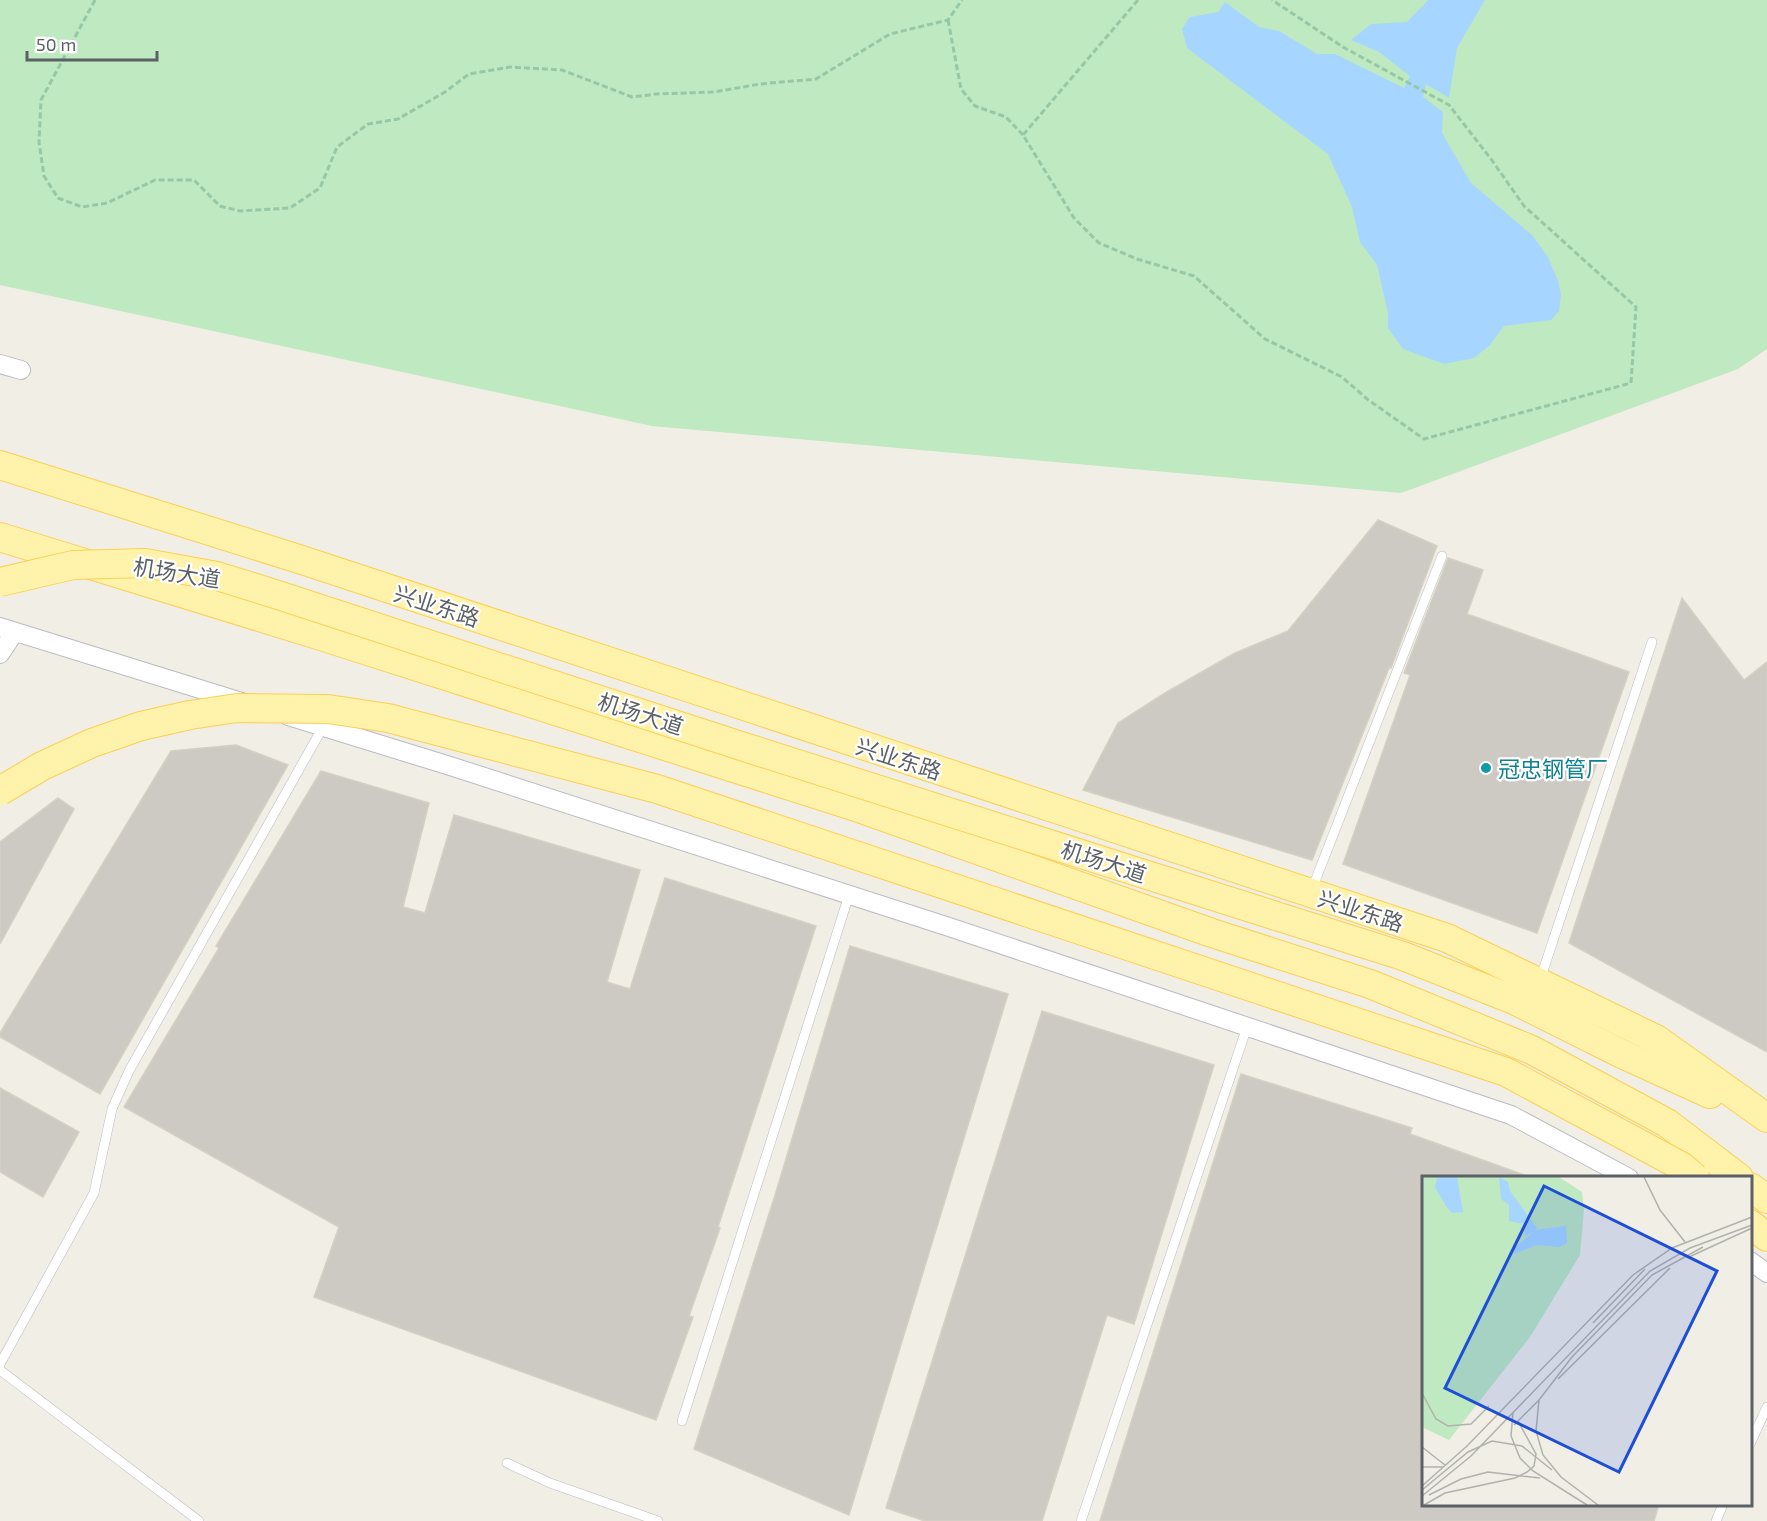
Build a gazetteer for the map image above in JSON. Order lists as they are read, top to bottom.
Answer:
{
  "streets": {
    "main road": ["机场大道", "兴业东路"]
  },
  "crossings": [
    ["机场大道", "兴业东路"]
  ],
  "places": ["冠忠钢管厂"],
  "scale_bar": "50 m"
}
